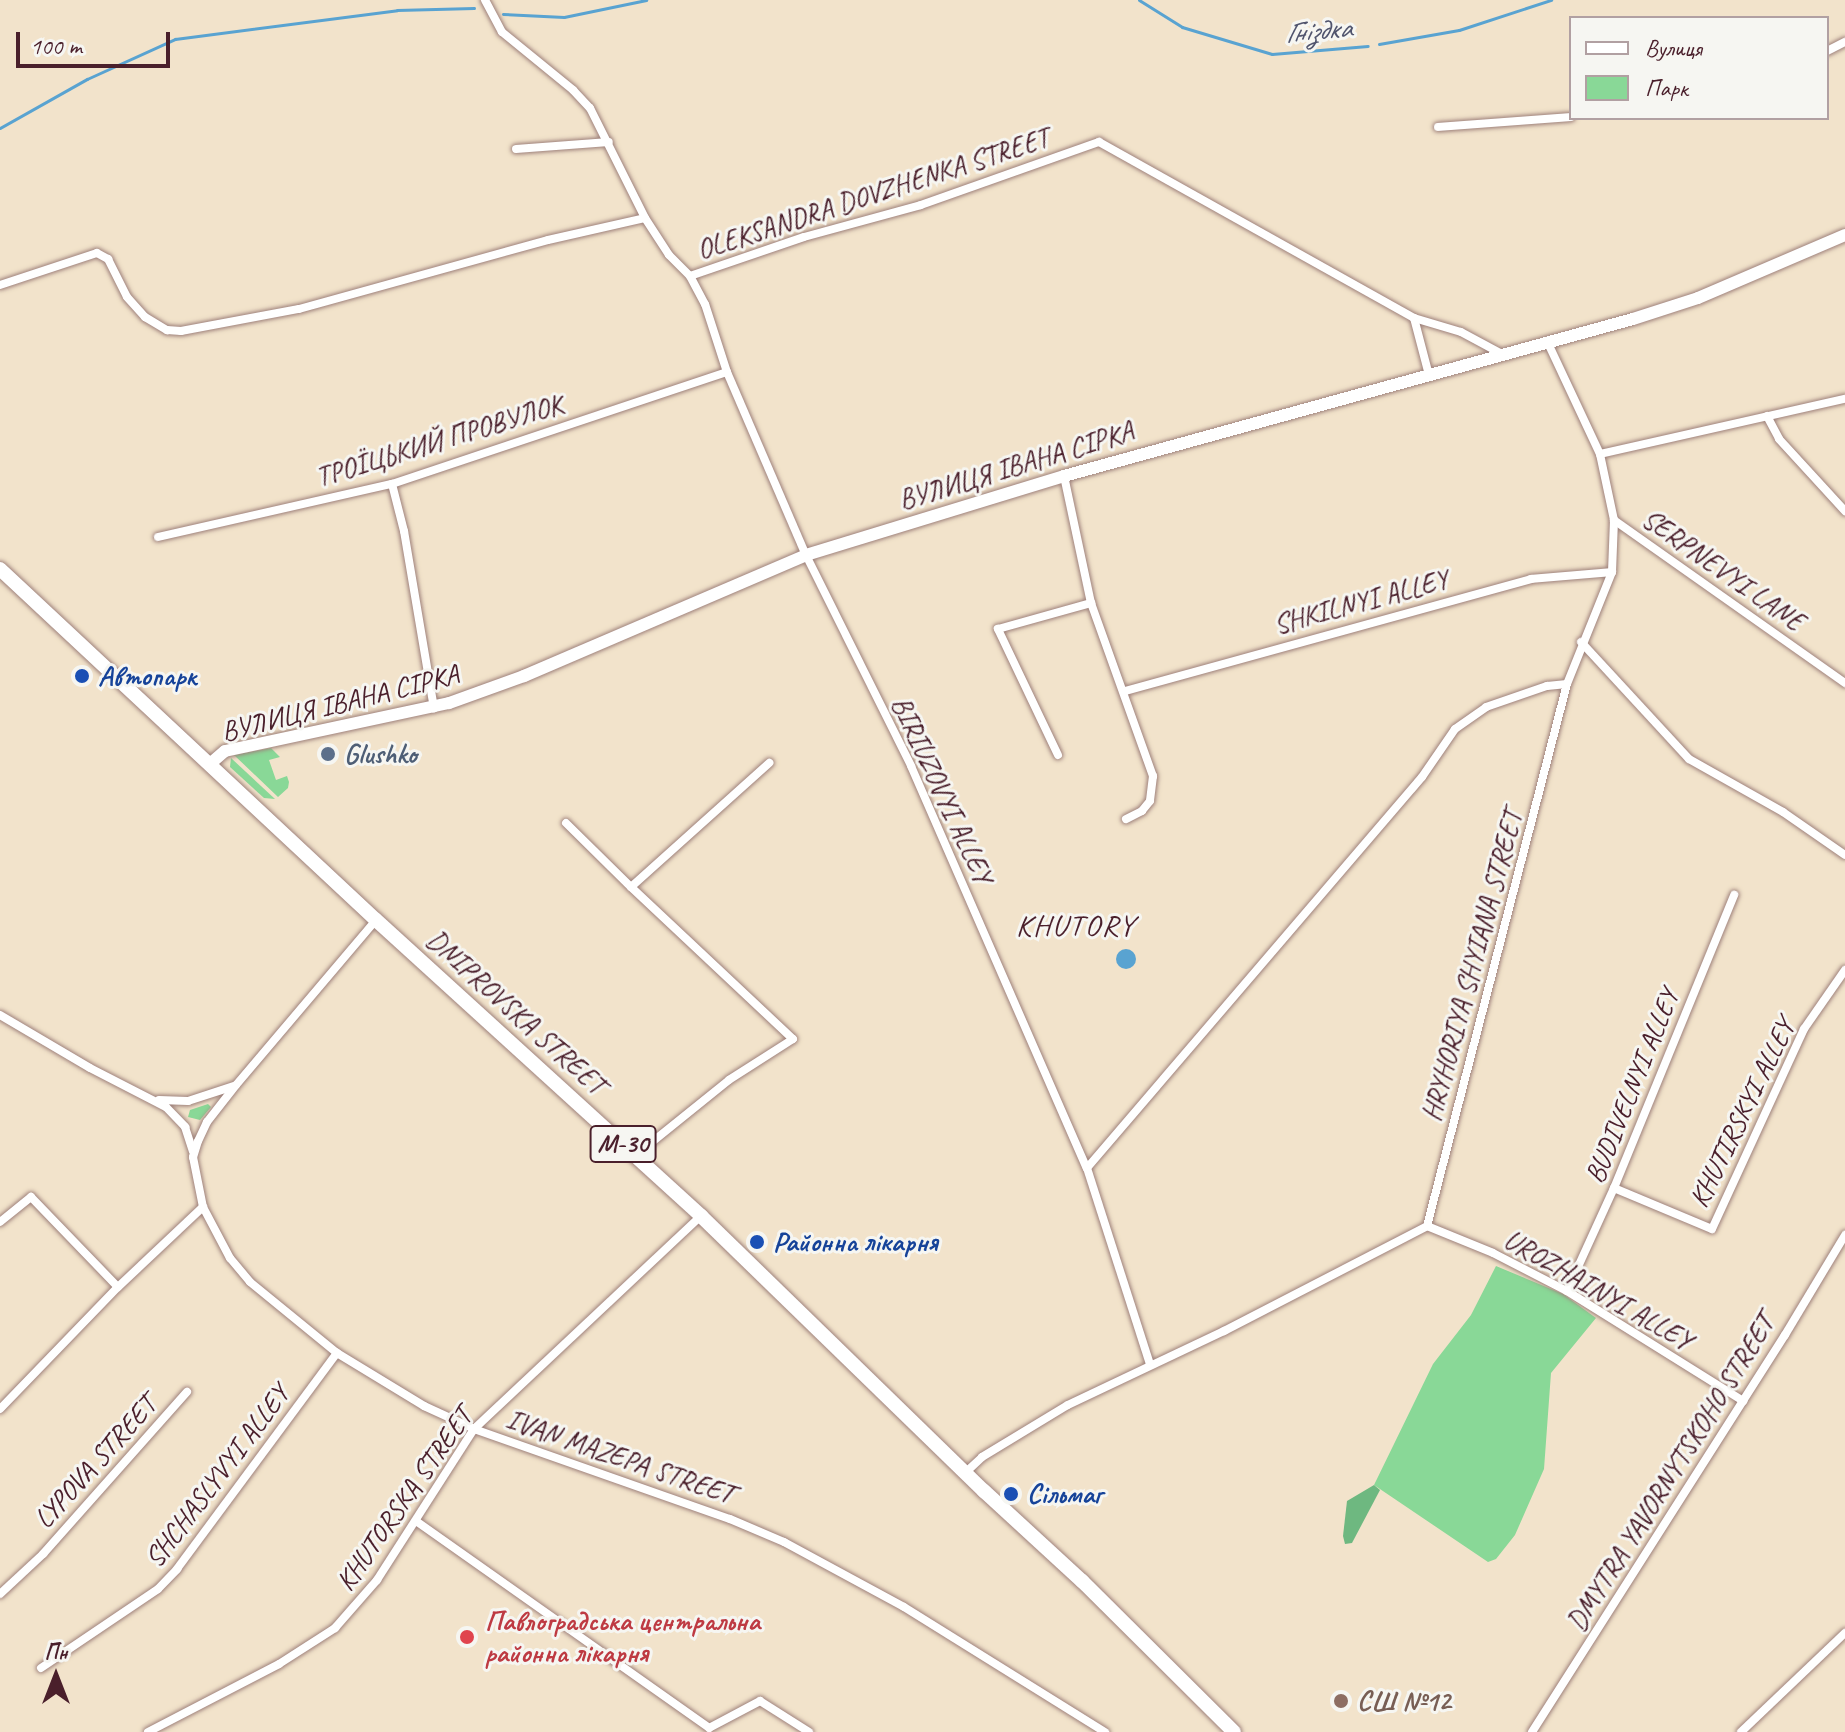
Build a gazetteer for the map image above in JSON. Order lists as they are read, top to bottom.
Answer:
{
  "streets": {
    "highway": ["DNIPROVSKA STREET", "М-30"],
    "street": [
      "OLEKSANDRA DOVZHENKA STREET",
      "ТРОЇЦЬКИЙ ПРОВУЛОК",
      "ВУЛИЦЯ ІВАНА СІРКА",
      "SERPNEVYI LANE",
      "SHKILNYI ALLEY",
      "BIRIUZOVYI ALLEY",
      "HRYHORIYA SHYIANA STREET",
      "BUDIVELNYI ALLEY",
      "KHUTIRSKYI ALLEY",
      "UROZHAINYI ALLEY",
      "IVAN MAZEPA STREET",
      "LYPOVA STREET",
      "DMYTRA YAVORNYTSKOHO STREET",
      "SHCHASLYVYI ALLEY",
      "KHUTORSKA STREET"
    ]
  },
  "crossings": [
    ["OLEKSANDRA DOVZHENKA STREET", "ВУЛИЦЯ ІВАНА СІРКА"],
    ["OLEKSANDRA DOVZHENKA STREET", "BIRIUZOVYI ALLEY"],
    ["ТРОЇЦЬКИЙ ПРОВУЛОК", "BIRIUZOVYI ALLEY"],
    ["ВУЛИЦЯ ІВАНА СІРКА", "BIRIUZOVYI ALLEY"],
    ["ВУЛИЦЯ ІВАНА СІРКА", "HRYHORIYA SHYIANA STREET"],
    ["ВУЛИЦЯ ІВАНА СІРКА", "DNIPROVSKA STREET"],
    ["SERPNEVYI LANE", "HRYHORIYA SHYIANA STREET"],
    ["SHKILNYI ALLEY", "HRYHORIYA SHYIANA STREET"],
    ["HRYHORIYA SHYIANA STREET", "UROZHAINYI ALLEY"],
    ["DNIPROVSKA STREET", "KHUTORSKA STREET"],
    ["BUDIVELNYI ALLEY", "KHUTIRSKYI ALLEY"],
    ["BUDIVELNYI ALLEY", "UROZHAINYI ALLEY"],
    ["UROZHAINYI ALLEY", "DMYTRA YAVORNYTSKOHO STREET"],
    ["IVAN MAZEPA STREET", "SHCHASLYVYI ALLEY"],
    ["IVAN MAZEPA STREET", "KHUTORSKA STREET"]
  ],
  "districts": ["KHUTORY"],
  "water": ["Гніздка"],
  "places": [
    "Автопарк",
    "Glushko",
    "Районна лікарня",
    "Сільмаг",
    "Павлоградська центральна районна лікарня",
    "СШ №12"
  ],
  "legend": ["Вулиця", "Парк"],
  "scale_bar": "100 m",
  "north": "top"
}
